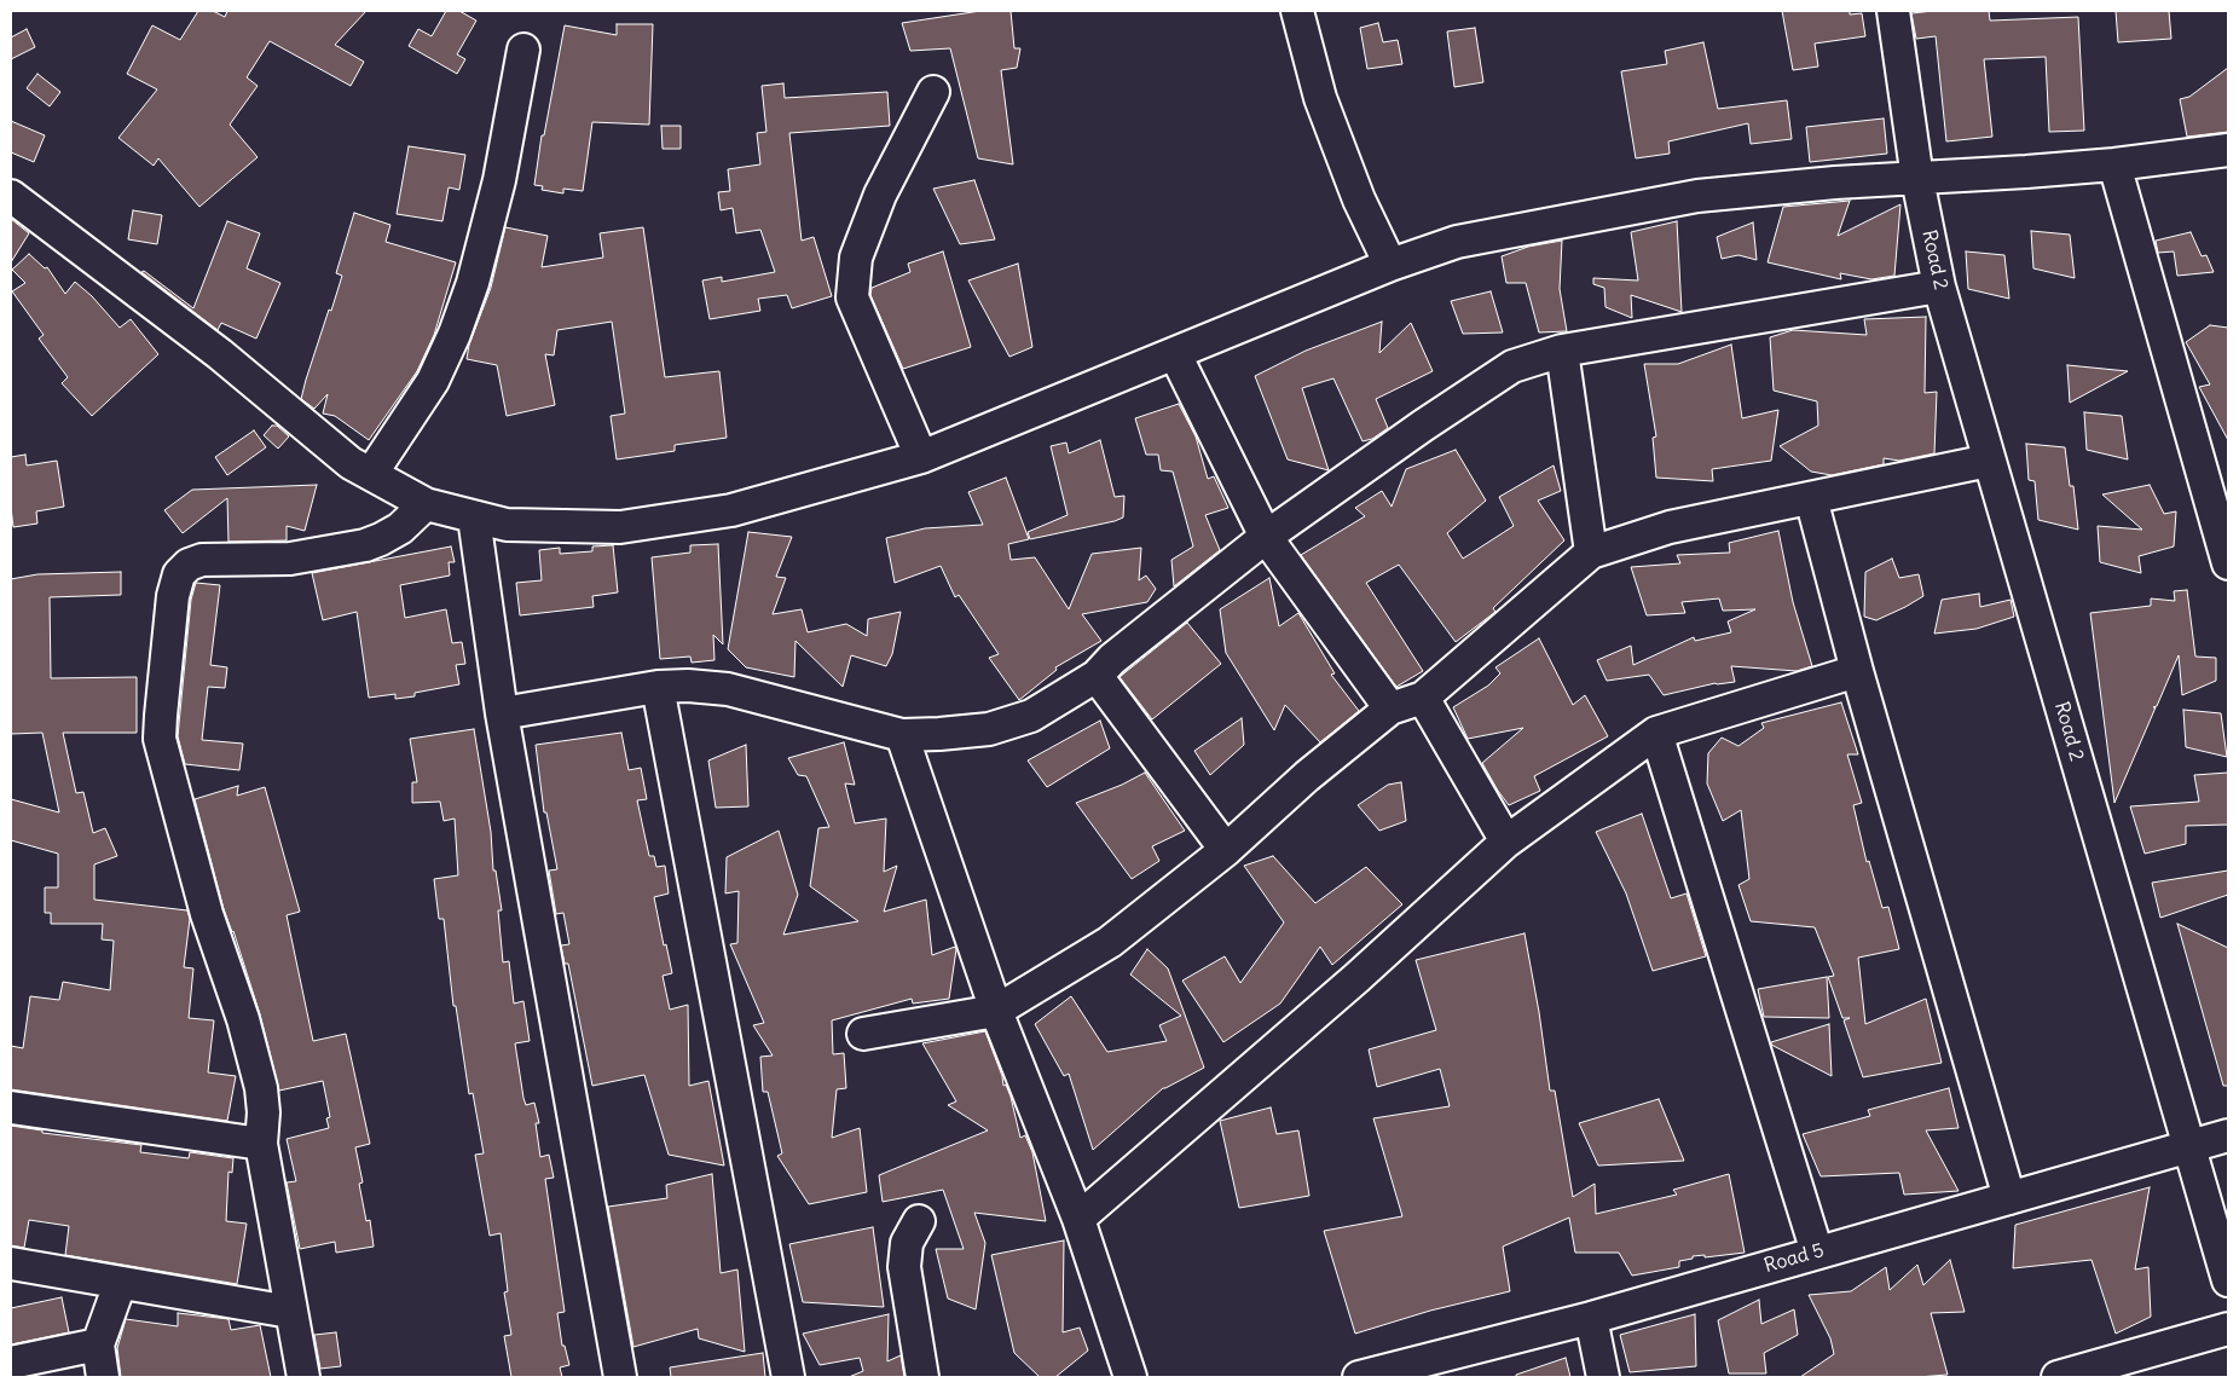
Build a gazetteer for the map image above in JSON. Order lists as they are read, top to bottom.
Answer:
{
  "streets": {
    "street": ["Road 2", "Road 5"]
  },
  "crossings": [
    ["Road 2", "Road 5"]
  ]
}
